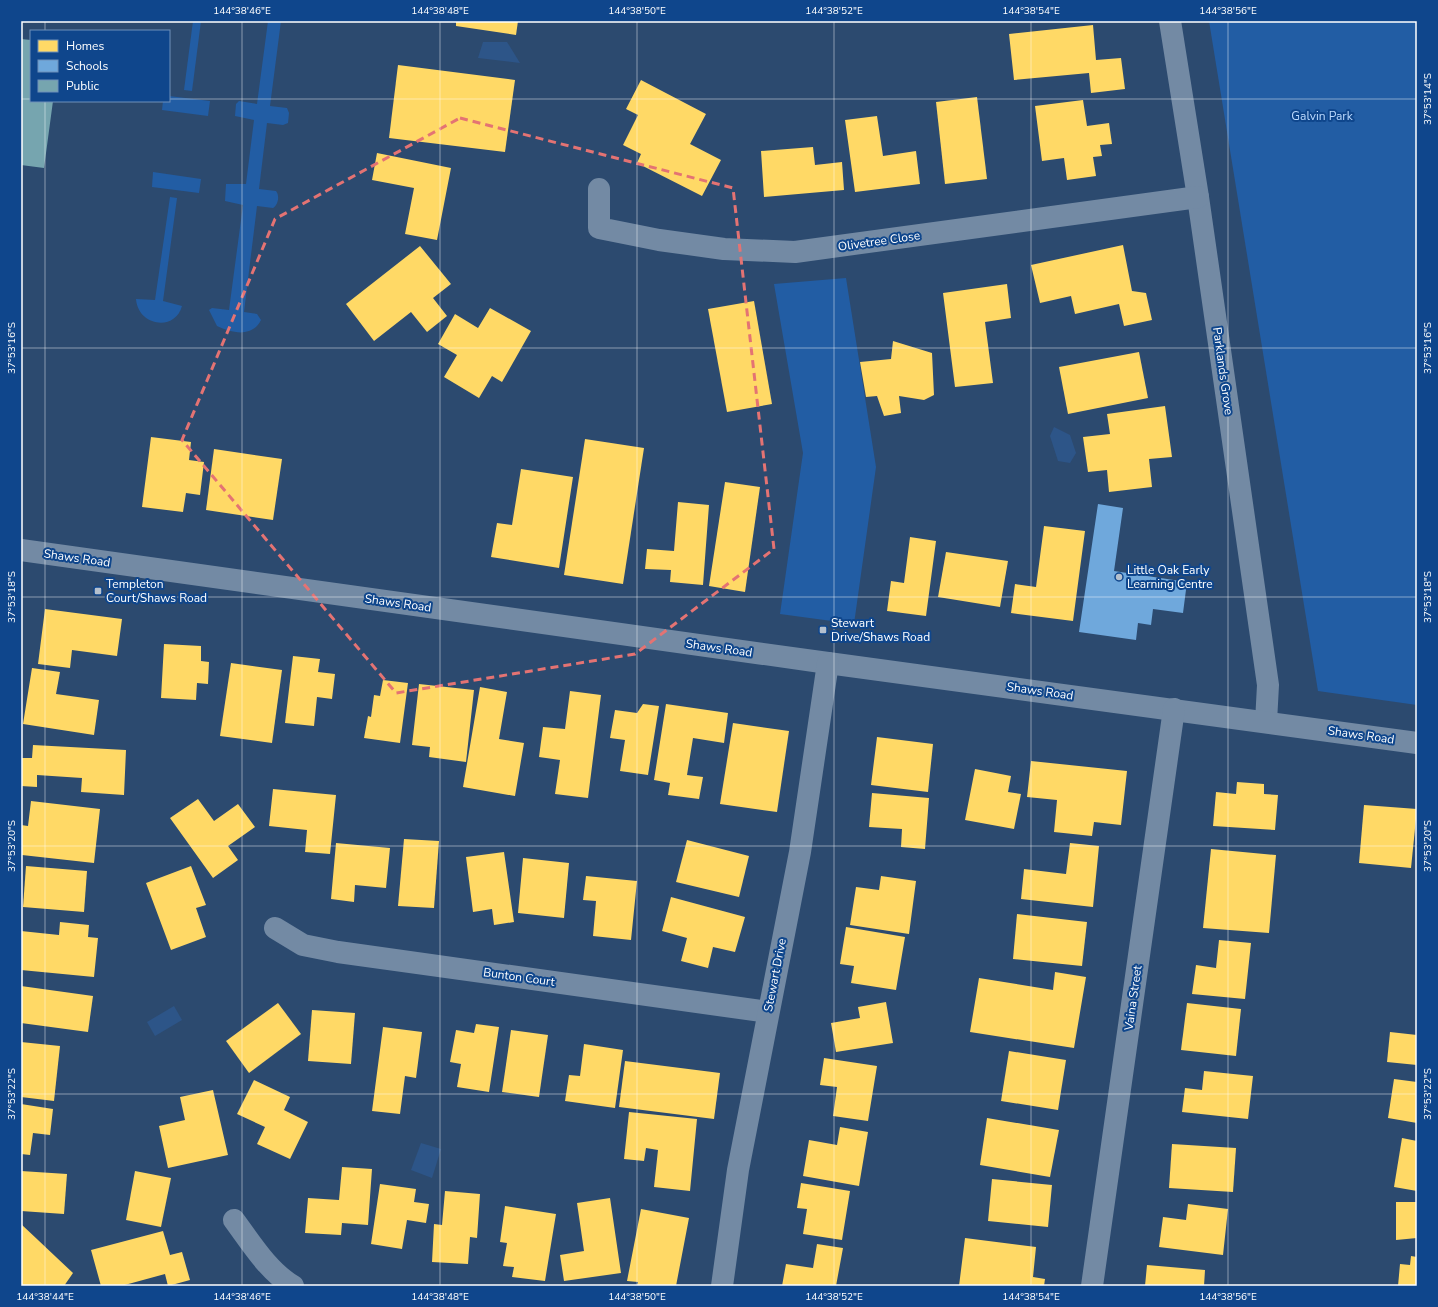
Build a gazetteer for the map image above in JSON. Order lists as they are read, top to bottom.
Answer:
{
  "streets": {
    "street": [
      "Olivetree Close",
      "Parklands Grove",
      "Shaws Road",
      "Stewart Drive",
      "Bunton Court",
      "Vaina Street"
    ]
  },
  "crossings": [
    ["Olivetree Close", "Parklands Grove"],
    ["Parklands Grove", "Shaws Road"],
    ["Shaws Road", "Stewart Drive"],
    ["Shaws Road", "Vaina Street"],
    ["Stewart Drive", "Bunton Court"]
  ],
  "parks": ["Galvin Park"],
  "places": {
    "other": ["Little Oak Early Learning Centre"],
    "transit": ["Templeton Court/Shaws Road", "Stewart Drive/Shaws Road"]
  },
  "legend": ["Homes", "Schools", "Public"],
  "coordinates": [
    "144°38'46\"E",
    "144°38'48\"E",
    "144°38'50\"E",
    "144°38'52\"E",
    "144°38'54\"E",
    "144°38'56\"E",
    "37°53'14\"S",
    "37°53'16\"S",
    "37°53'18\"S",
    "37°53'20\"S",
    "37°53'22\"S",
    "144°38'44\"E"
  ]
}
